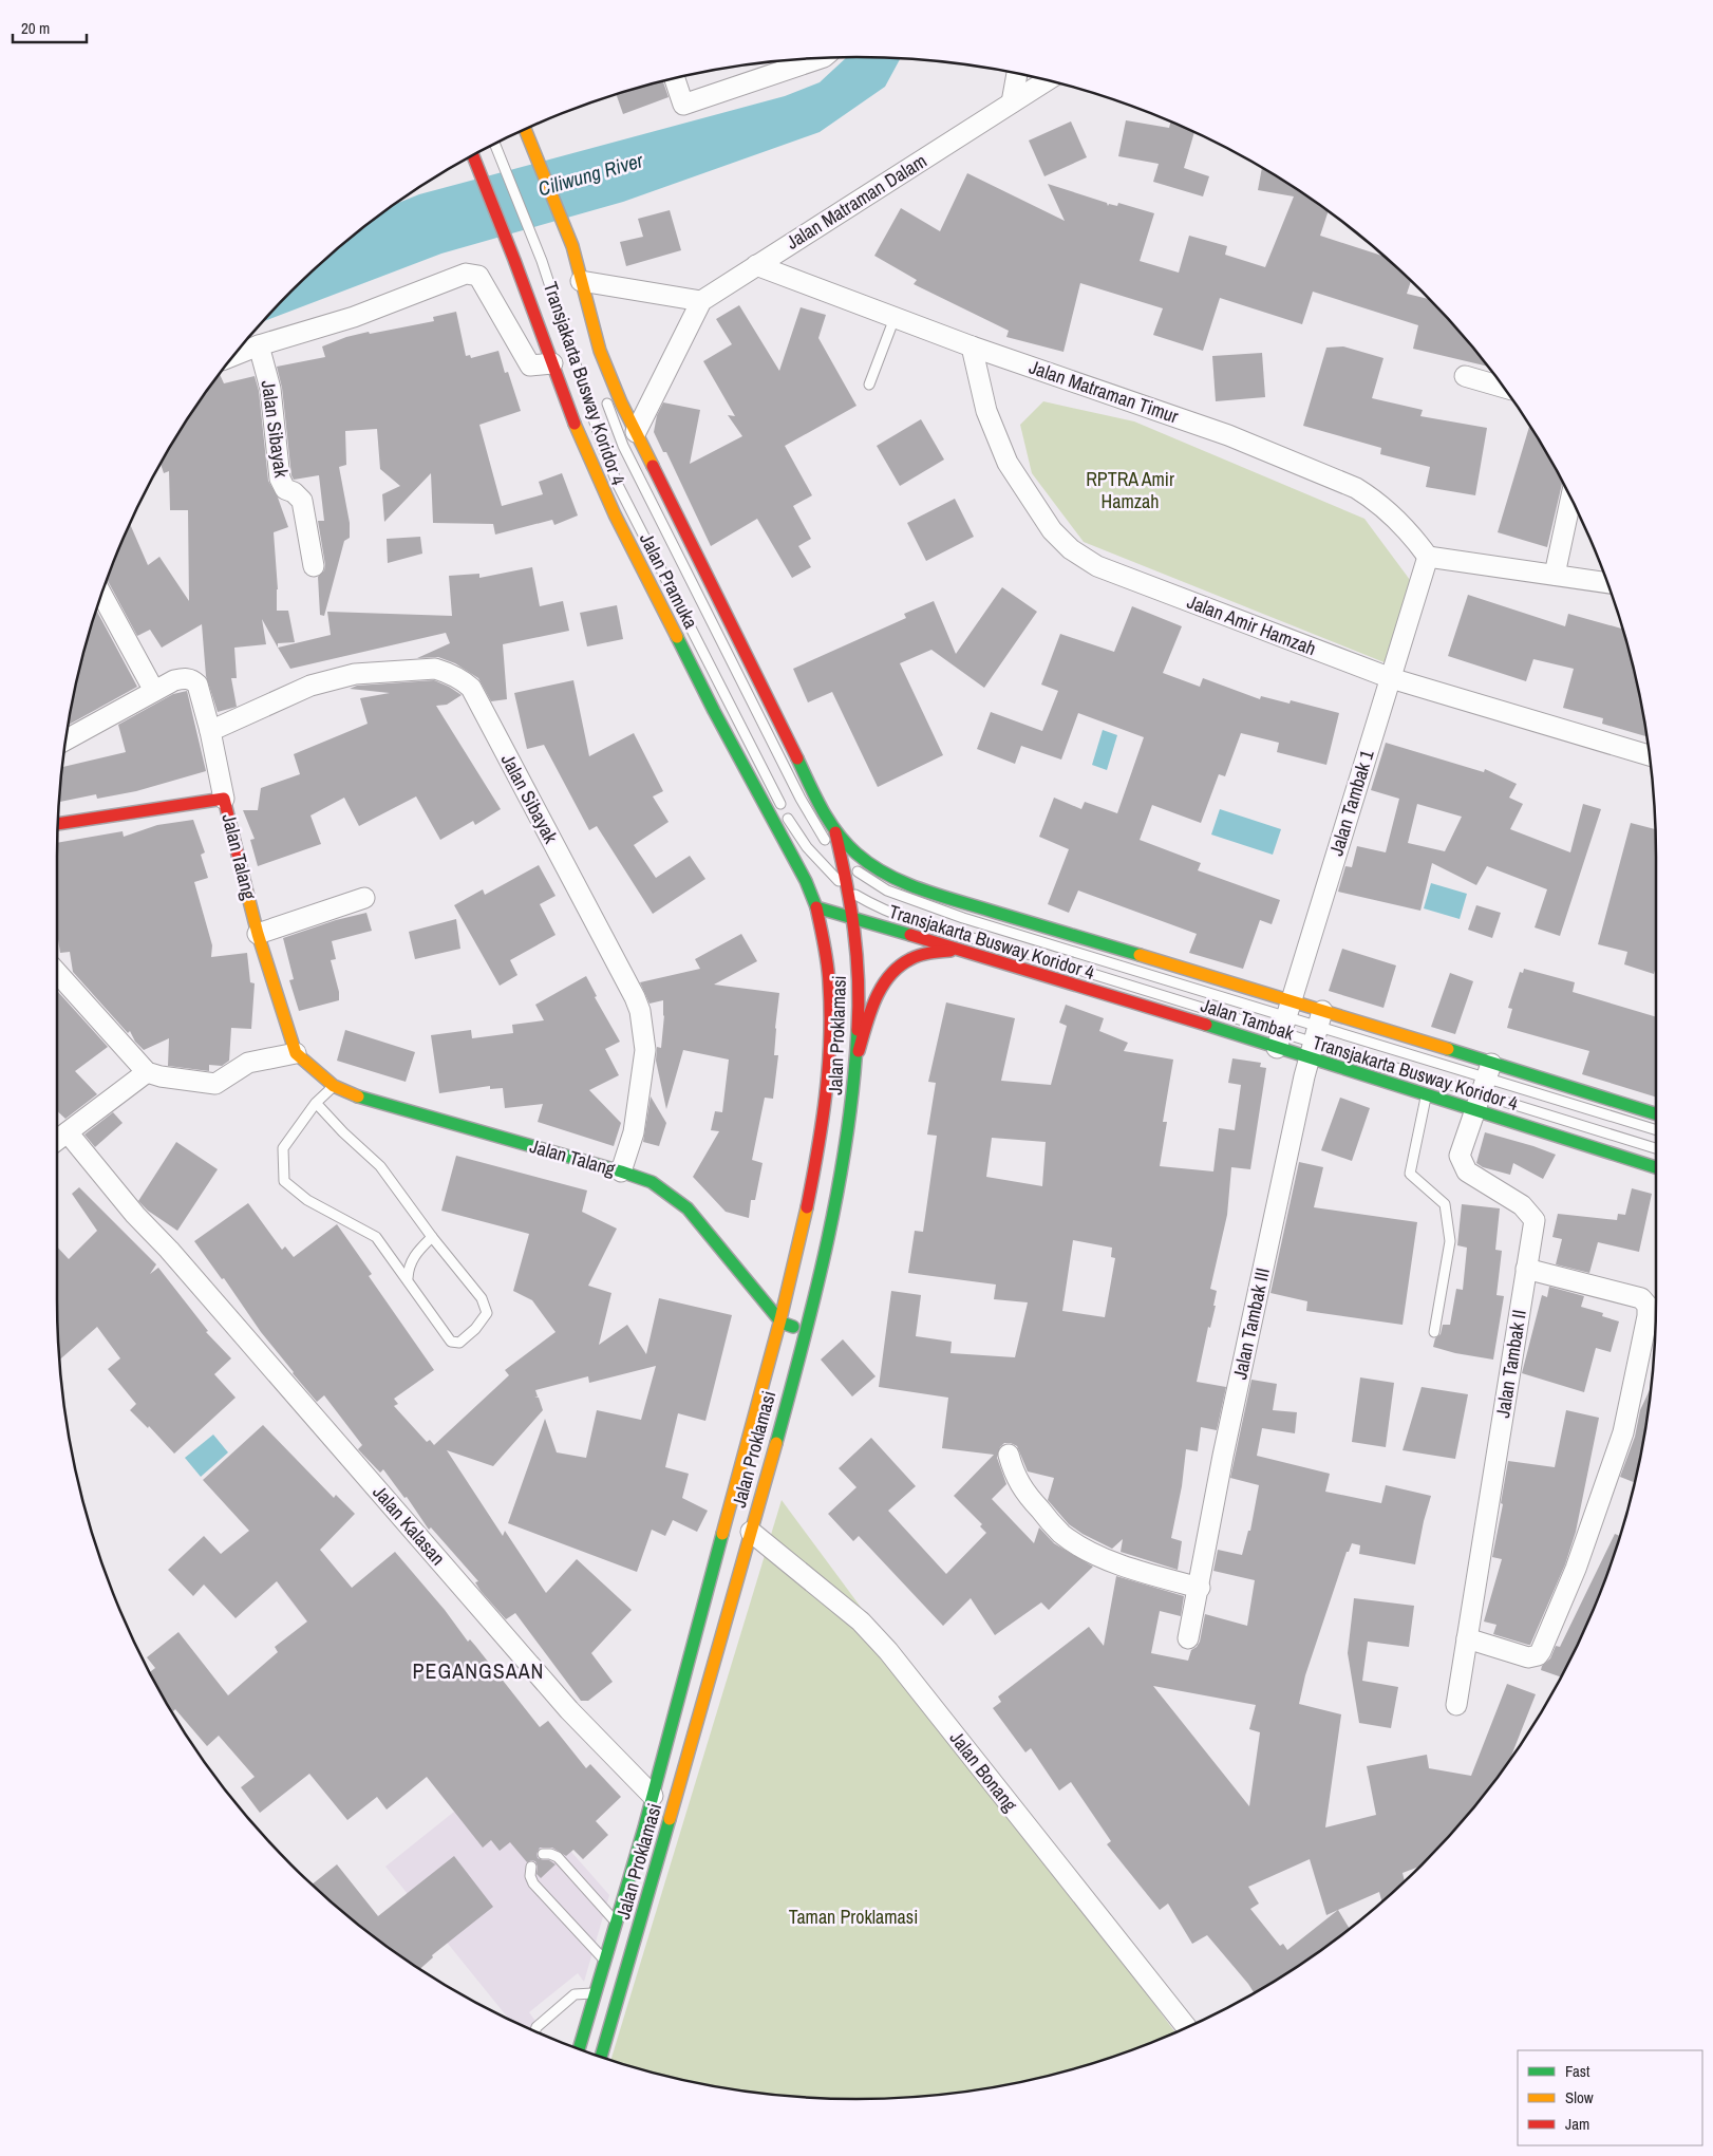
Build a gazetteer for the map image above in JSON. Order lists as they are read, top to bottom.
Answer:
{
  "streets": {
    "main road": [
      "Jalan Pramuka",
      "Jalan Talang",
      "Jalan Tambak",
      "Jalan Proklamasi"
    ],
    "street": [
      "Jalan Matraman Dalam",
      "Jalan Matraman Timur",
      "Jalan Sibayak",
      "Jalan Amir Hamzah",
      "Jalan Tambak 1",
      "Jalan Tambak III",
      "Jalan Tambak II",
      "Jalan Kalasan",
      "Jalan Bonang"
    ],
    "lane": ["Transjakarta Busway Koridor 4"]
  },
  "crossings": [
    ["Jalan Matraman Dalam", "Jalan Matraman Timur"],
    ["Transjakarta Busway Koridor 4", "Jalan Pramuka"],
    ["Transjakarta Busway Koridor 4", "Jalan Tambak 1"],
    ["Transjakarta Busway Koridor 4", "Jalan Tambak"],
    ["Transjakarta Busway Koridor 4", "Jalan Proklamasi"],
    ["Transjakarta Busway Koridor 4", "Jalan Tambak III"],
    ["Transjakarta Busway Koridor 4", "Jalan Tambak II"],
    ["Jalan Matraman Timur", "Jalan Amir Hamzah"],
    ["Jalan Matraman Timur", "Jalan Tambak 1"],
    ["Jalan Sibayak", "Jalan Talang"],
    ["Jalan Pramuka", "Jalan Tambak"],
    ["Jalan Pramuka", "Jalan Proklamasi"],
    ["Jalan Amir Hamzah", "Jalan Tambak 1"],
    ["Jalan Tambak 1", "Jalan Tambak"],
    ["Jalan Talang", "Jalan Proklamasi"],
    ["Jalan Tambak", "Jalan Proklamasi"],
    ["Jalan Tambak", "Jalan Tambak III"],
    ["Jalan Tambak", "Jalan Tambak II"],
    ["Jalan Proklamasi", "Jalan Kalasan"],
    ["Jalan Proklamasi", "Jalan Bonang"]
  ],
  "districts": ["PEGANGSAAN"],
  "water": ["Ciliwung River"],
  "parks": ["RPTRA Amir Hamzah", "Taman Proklamasi"],
  "legend": ["Fast", "Slow", "Jam"],
  "scale_bar": "20 m"
}
